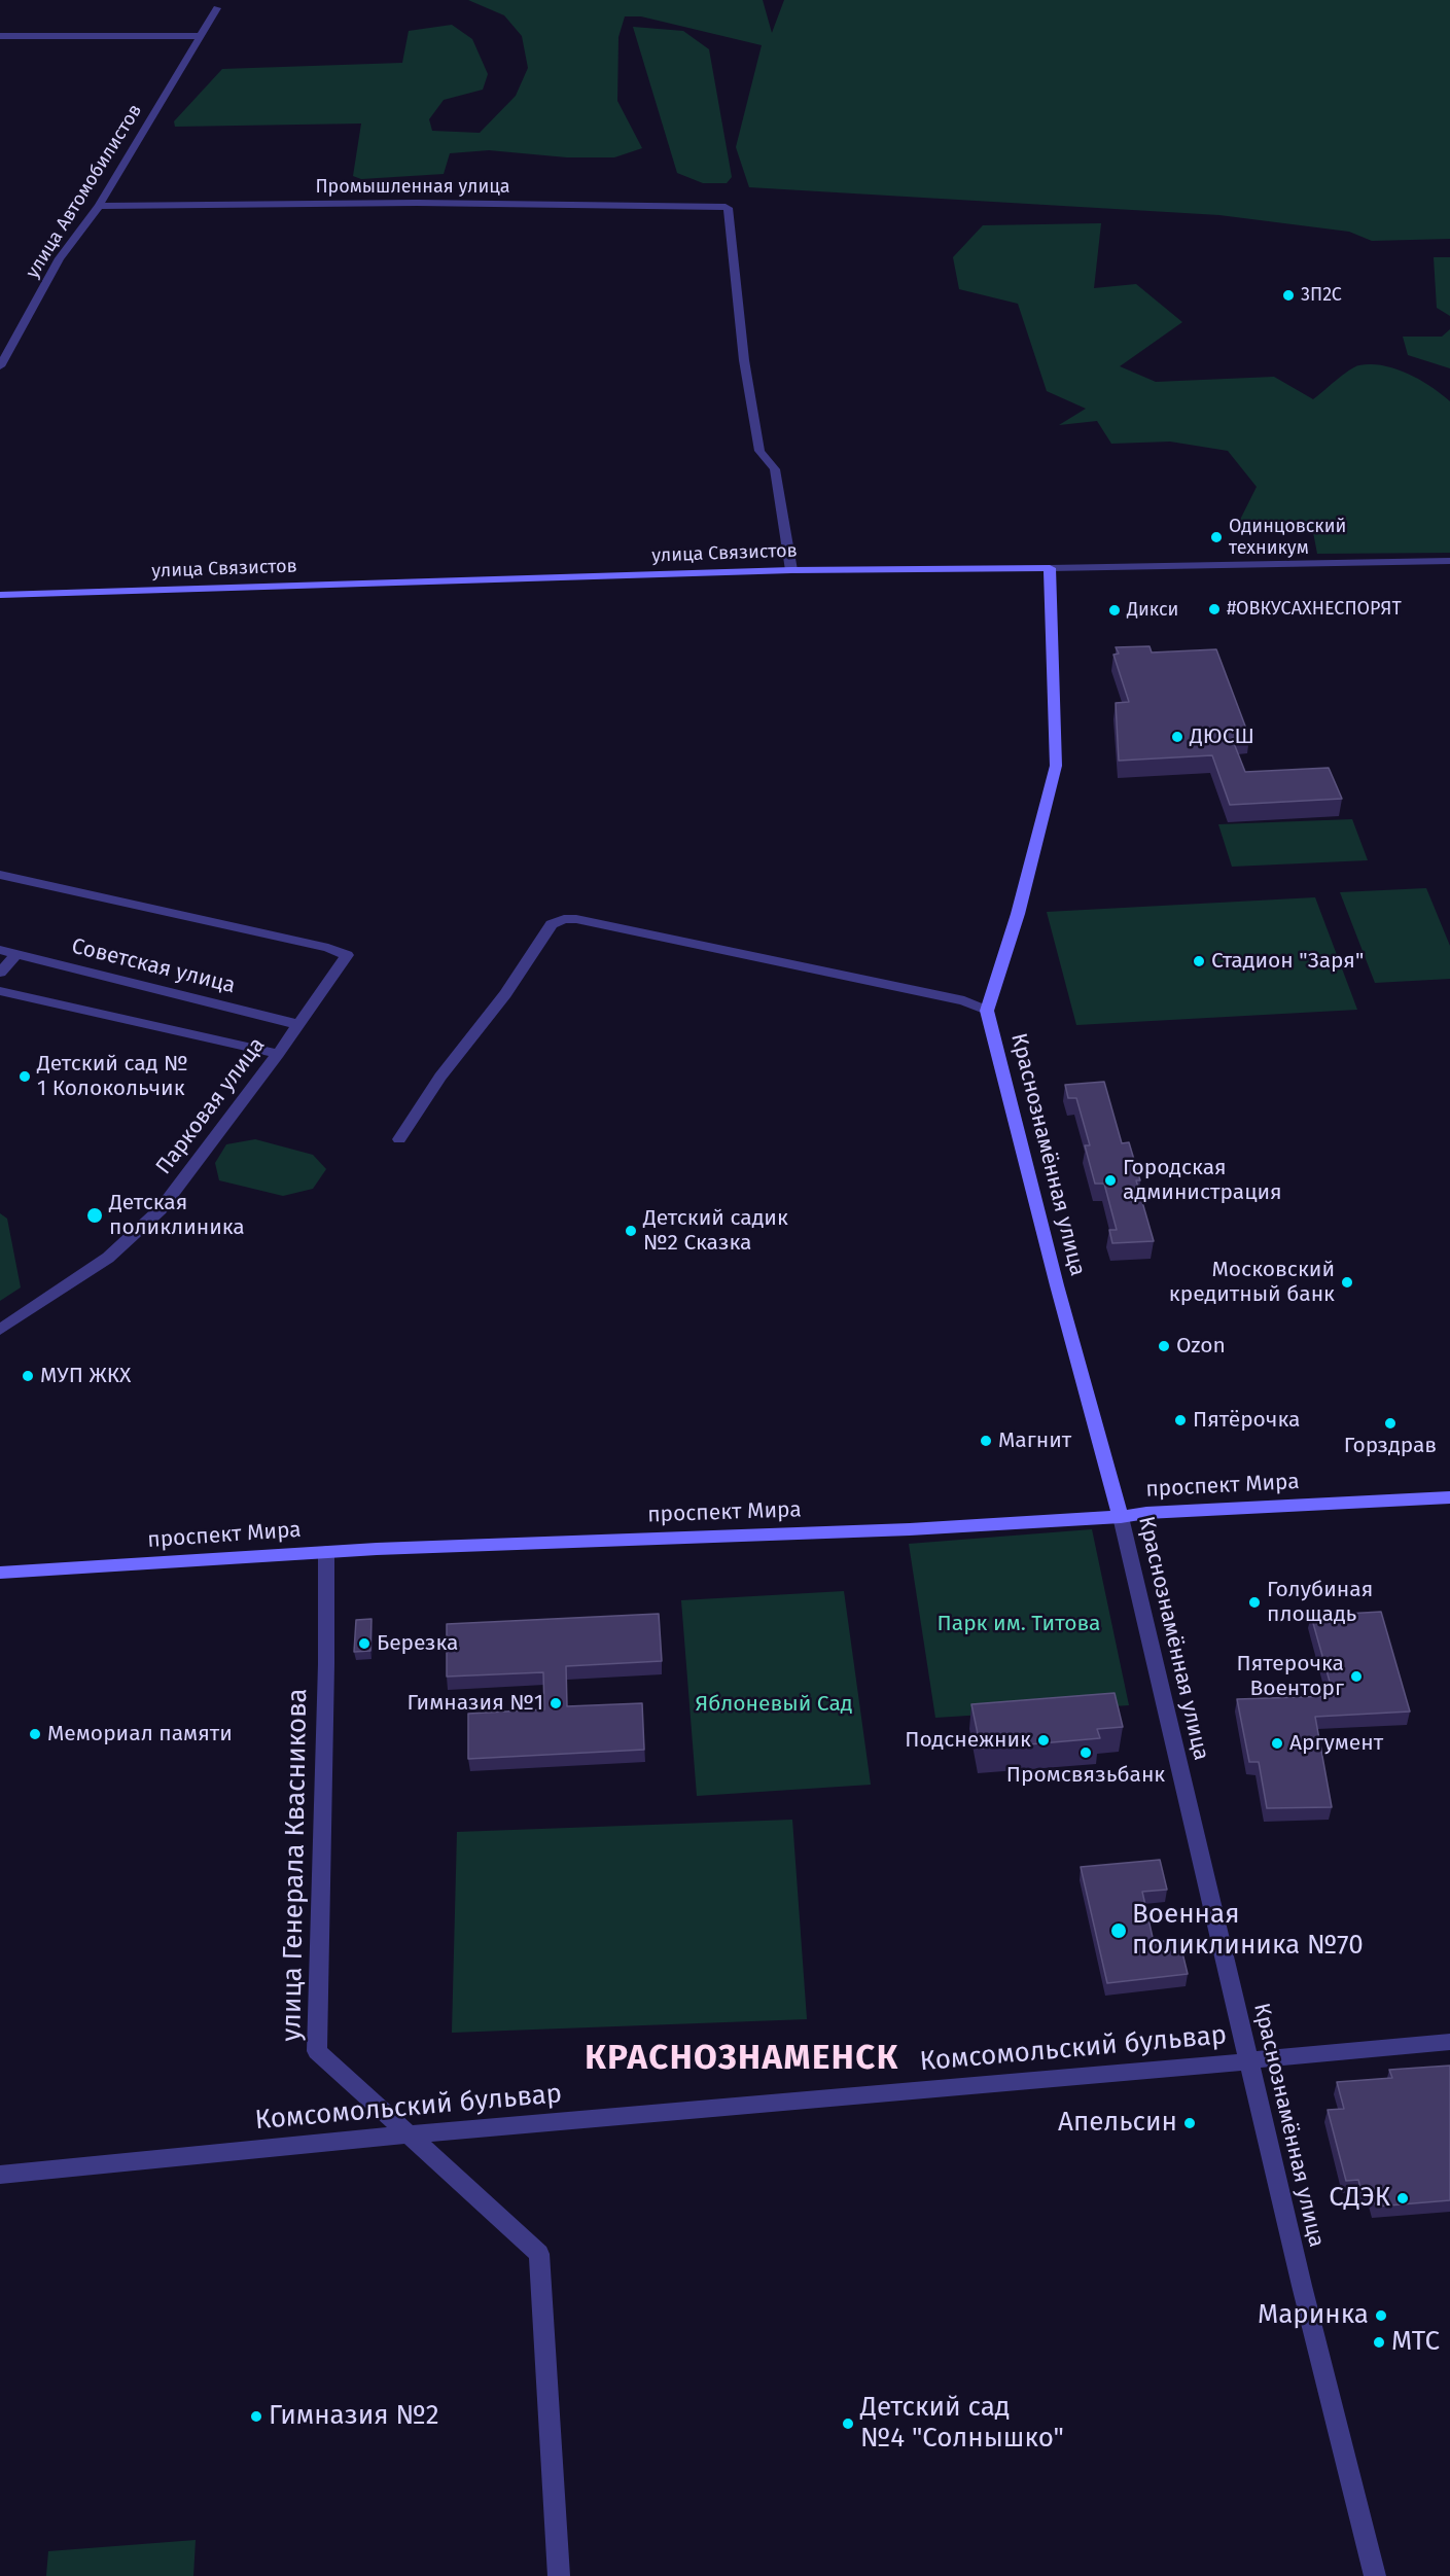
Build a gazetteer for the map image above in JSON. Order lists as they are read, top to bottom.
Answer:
{
  "streets": {
    "street": [
      "Промышленная улица",
      "улица Автомобилистов",
      "улица Связистов",
      "Советская улица",
      "Парковая улица",
      "Краснознамённая улица",
      "проспект Мира",
      "улица Генерала Квасникова",
      "Комсомольский бульвар"
    ]
  },
  "crossings": [
    ["Промышленная улица", "улица Автомобилистов"],
    ["Промышленная улица", "улица Связистов"],
    ["улица Связистов", "Краснознамённая улица"],
    ["Советская улица", "Парковая улица"],
    ["Краснознамённая улица", "проспект Мира"],
    ["Краснознамённая улица", "Комсомольский бульвар"],
    ["проспект Мира", "улица Генерала Квасникова"],
    ["улица Генерала Квасникова", "Комсомольский бульвар"]
  ],
  "districts": ["КРАСНОЗНАМЕНСК"],
  "parks": ["Парк им. Титова", "Яблоневый Сад"],
  "places": [
    "3П2С",
    "Одинцовский техникум",
    "#ОВКУСАХНЕСПОРЯТ",
    "Дикси",
    "ДЮСШ",
    "Стадион \"Заря\"",
    "Детский сад № 1 Колокольчик",
    "Городская администрация",
    "Детская поликлиника",
    "Детский садик №2 Сказка",
    "Московский кредитный банк",
    "Ozon",
    "МУП ЖКХ",
    "Пятёрочка",
    "Горздрав",
    "Магнит",
    "Голубиная площадь",
    "Березка",
    "Пятерочка Военторг",
    "Гимназия №1",
    "Мемориал памяти",
    "Подснежник",
    "Аргумент",
    "Промсвязьбанк",
    "Военная поликлиника №70",
    "Апельсин",
    "СДЭК",
    "Маринка",
    "МТС",
    "Гимназия №2",
    "Детский сад №4 \"Солнышко\""
  ]
}
